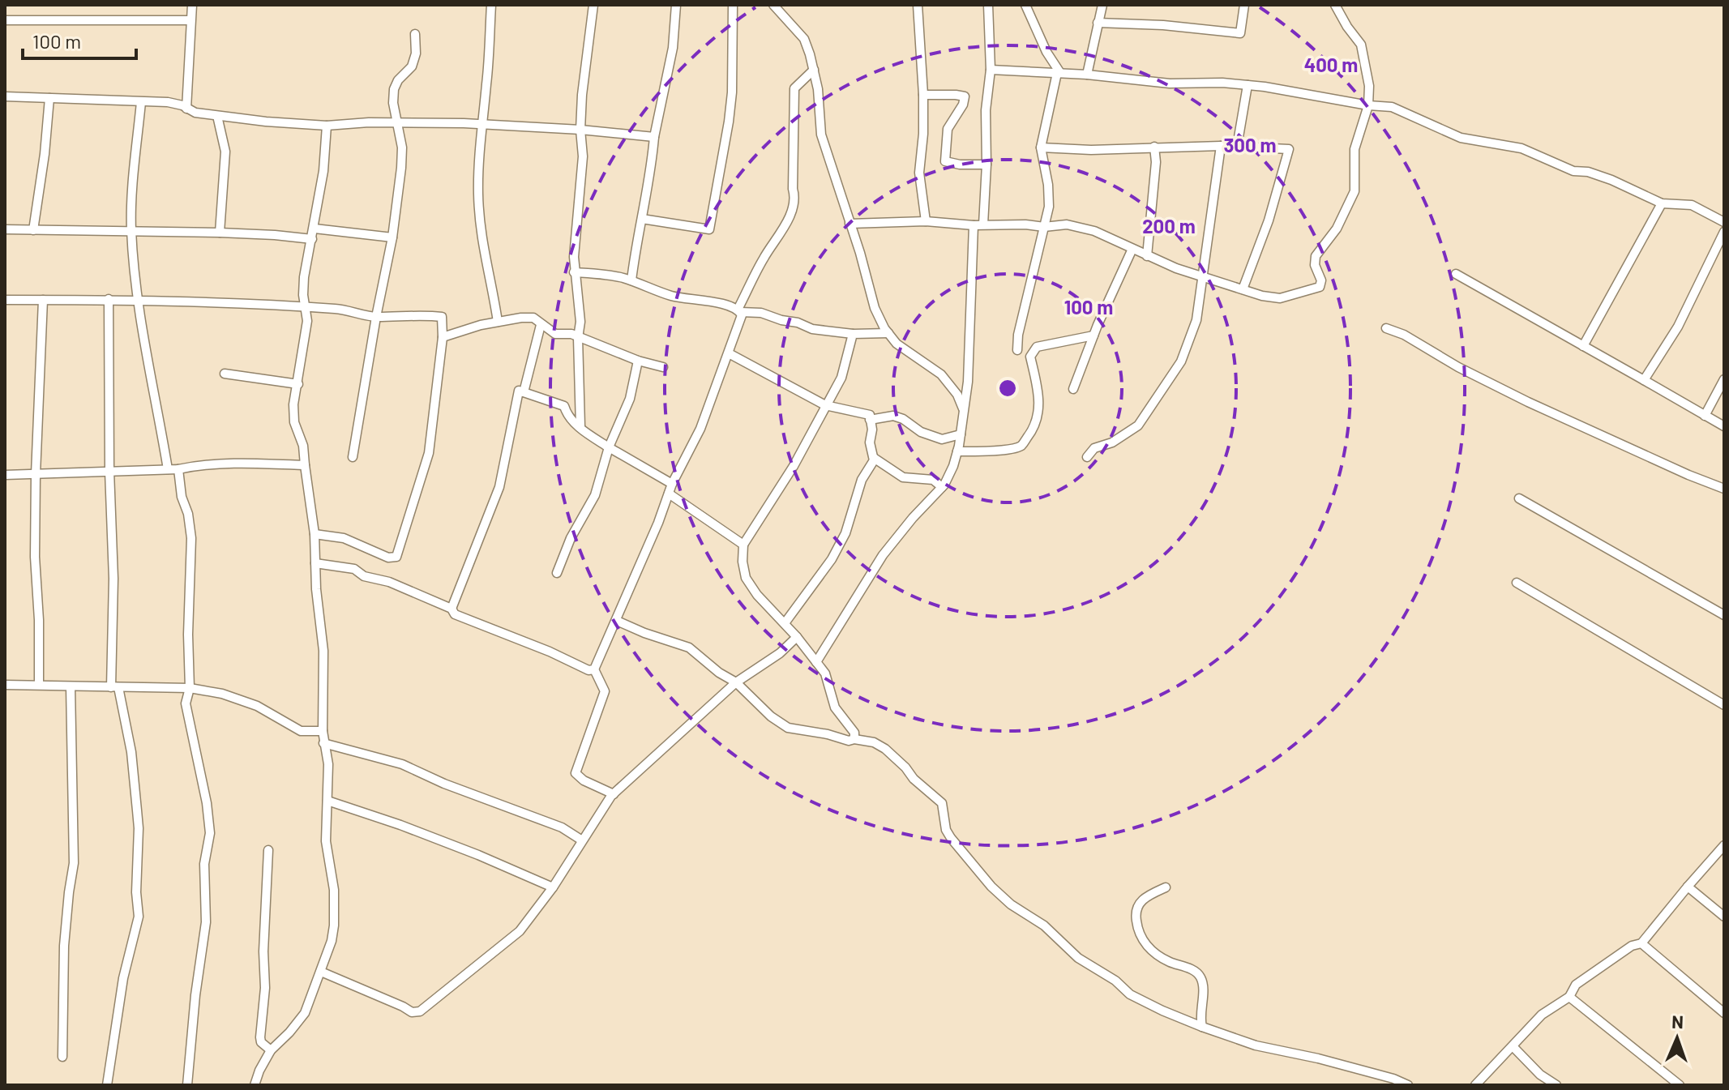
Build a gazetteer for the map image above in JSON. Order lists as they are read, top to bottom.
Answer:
{
  "scale_bar": "100 m",
  "north": "top",
  "rings": [
    "400 m",
    "300 m",
    "200 m",
    "100 m"
  ]
}
